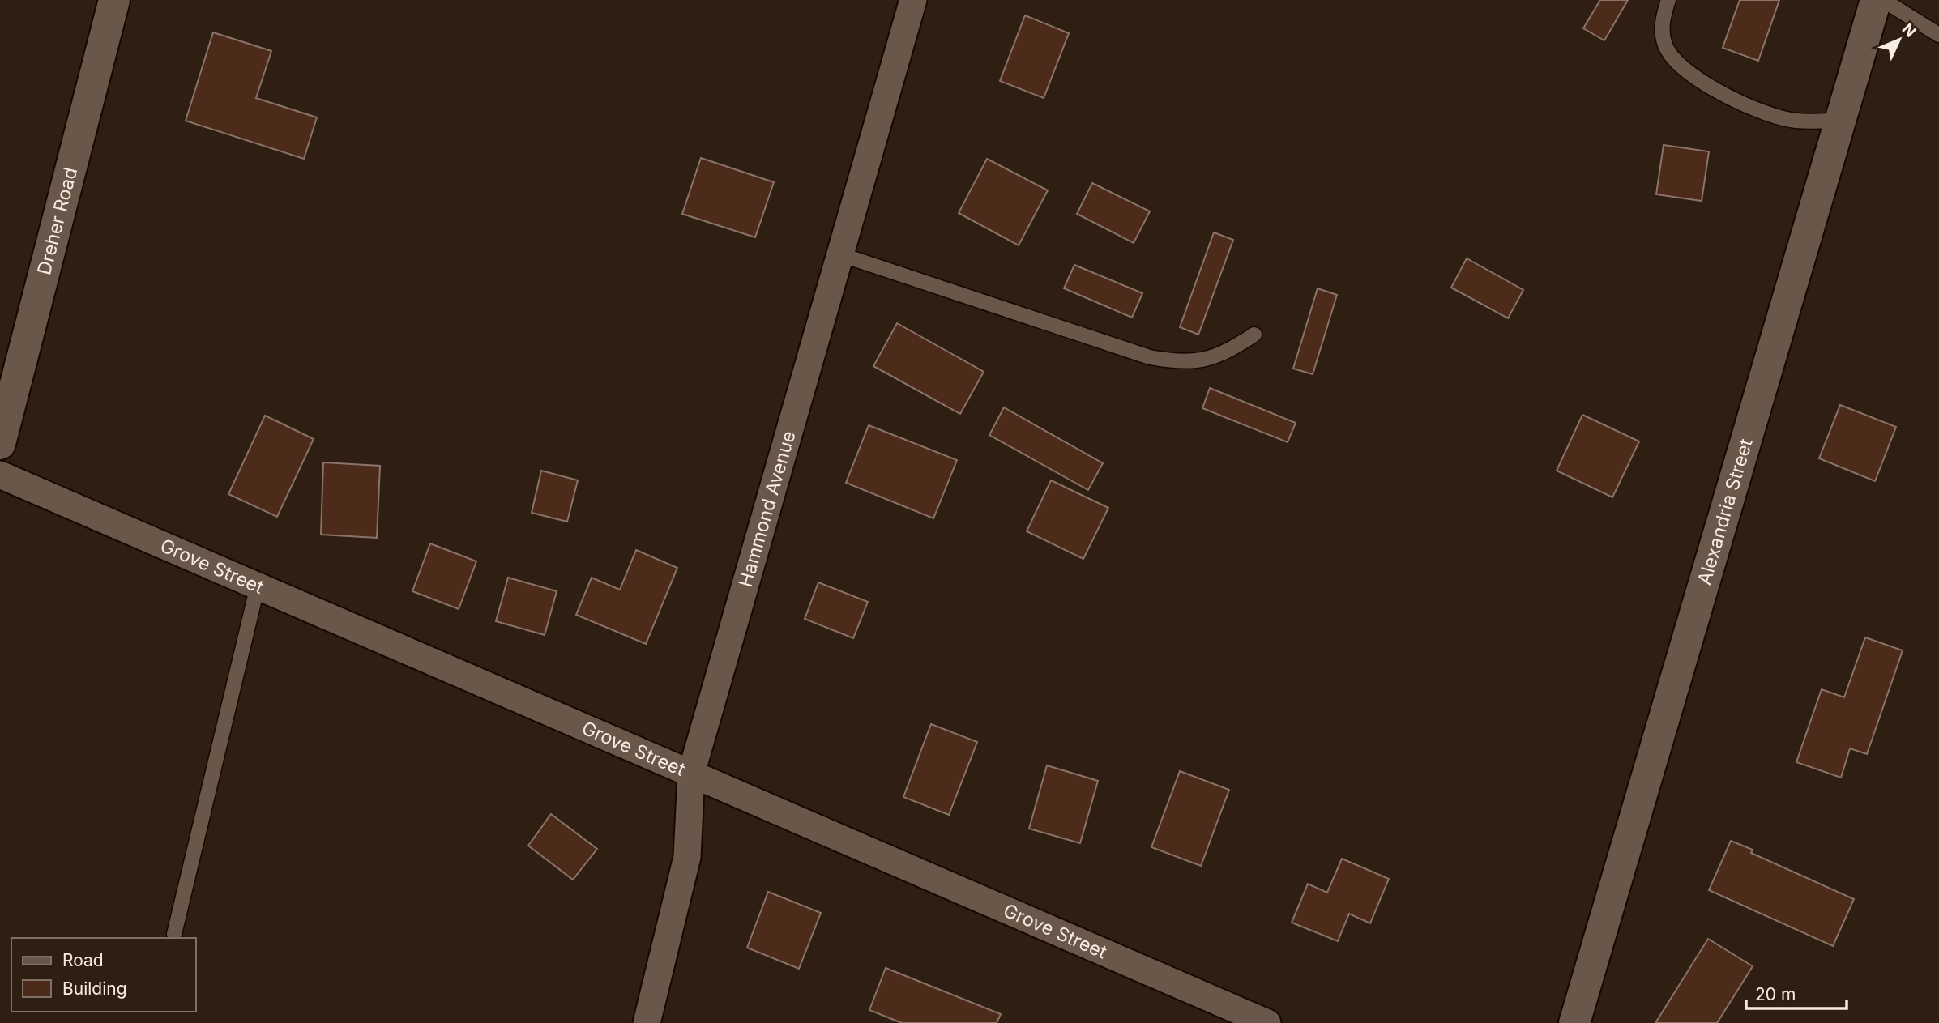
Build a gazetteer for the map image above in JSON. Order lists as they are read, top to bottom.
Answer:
{
  "streets": {
    "street": [
      "Dreher Road",
      "Hammond Avenue",
      "Alexandria Street",
      "Grove Street"
    ]
  },
  "crossings": [
    ["Hammond Avenue", "Grove Street"]
  ],
  "legend": ["Road", "Building"],
  "scale_bar": "20 m",
  "north": "top right"
}
